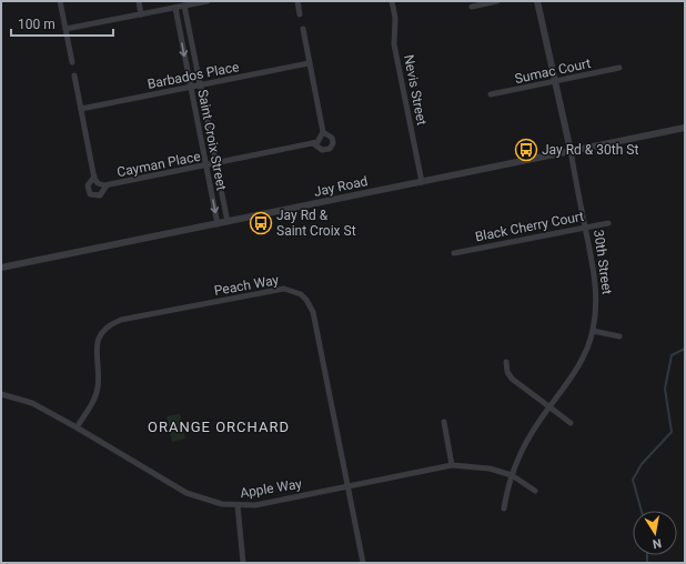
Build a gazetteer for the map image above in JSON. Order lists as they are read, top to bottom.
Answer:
{
  "streets": {
    "street": [
      "Sumac Court",
      "Barbados Place",
      "Nevis Street",
      "Saint Croix Street",
      "Cayman Place",
      "Jay Road",
      "Black Cherry Court",
      "30th Street",
      "Peach Way",
      "Apple Way"
    ]
  },
  "crossings": [
    ["Sumac Court", "30th Street"],
    ["Barbados Place", "Saint Croix Street"],
    ["Nevis Street", "Jay Road"],
    ["Saint Croix Street", "Cayman Place"],
    ["Saint Croix Street", "Jay Road"],
    ["Jay Road", "30th Street"],
    ["Black Cherry Court", "30th Street"],
    ["30th Street", "Apple Way"],
    ["Peach Way", "Apple Way"]
  ],
  "districts": ["ORANGE ORCHARD"],
  "places": {
    "bus stop": ["Jay Rd & 30th St", "Jay Rd & Saint Croix St"]
  },
  "scale_bar": "100 m",
  "north": "bottom"
}
